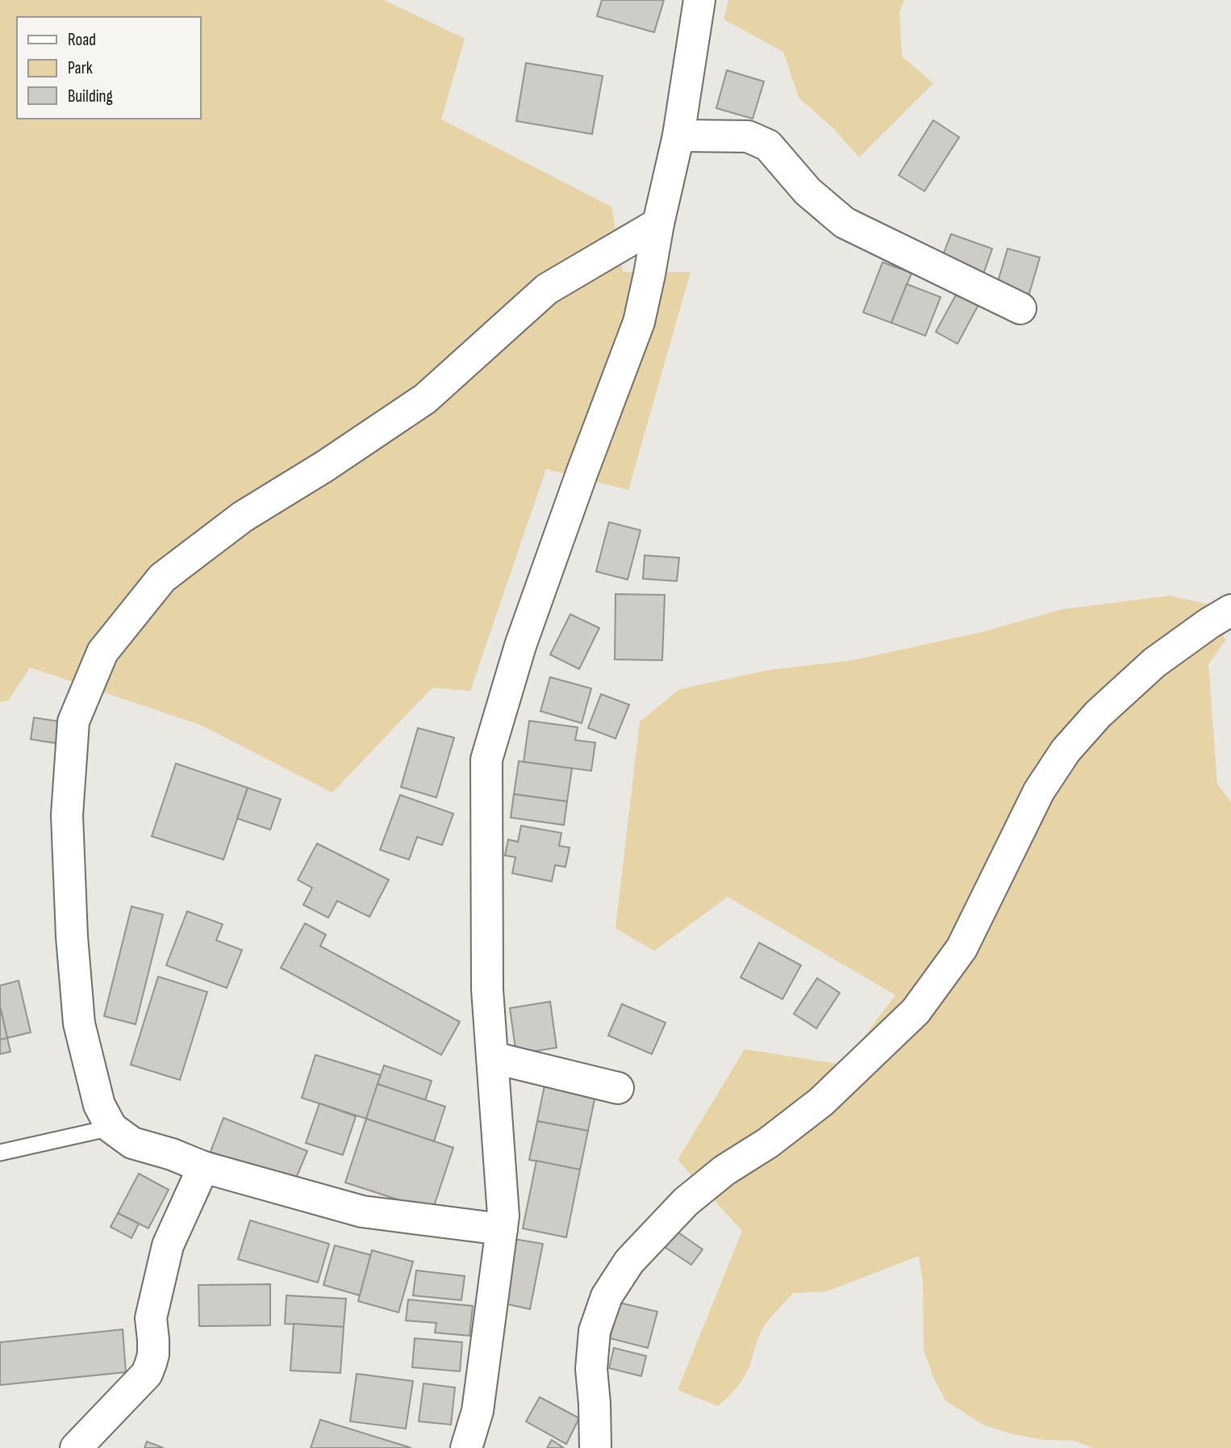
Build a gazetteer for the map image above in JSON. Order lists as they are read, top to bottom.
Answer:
{
  "legend": ["Road", "Park", "Building"]
}
